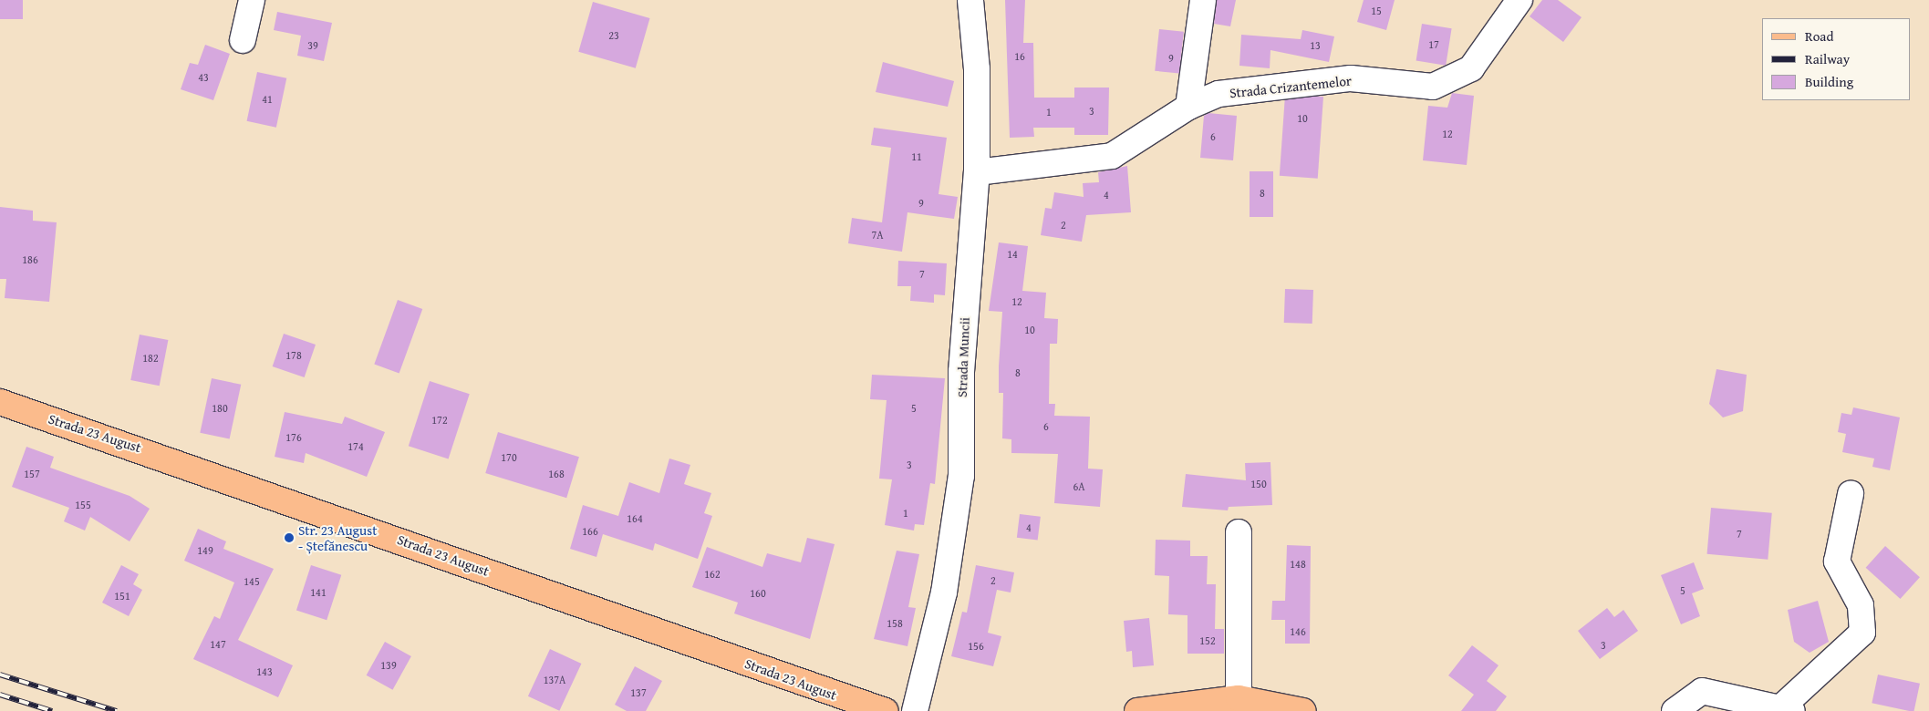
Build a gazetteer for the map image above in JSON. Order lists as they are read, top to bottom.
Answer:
{
  "streets": {
    "main road": ["Strada 23 August"],
    "street": ["Strada Crizantemelor", "Strada Muncii"]
  },
  "crossings": [
    ["Strada Crizantemelor", "Strada Muncii"]
  ],
  "places": ["Str. 23 August - Ștefănescu"],
  "house_numbers": [
    "15",
    "23",
    "17",
    "39",
    "13",
    "16",
    "9",
    "43",
    "41",
    "3",
    "1",
    "10",
    "12",
    "6",
    "11",
    "8",
    "4",
    "9",
    "2",
    "7A",
    "14",
    "186",
    "7",
    "12",
    "10",
    "178",
    "182",
    "8",
    "180",
    "5",
    "172",
    "6",
    "176",
    "174",
    "170",
    "3",
    "157",
    "168",
    "150",
    "6A",
    "155",
    "1",
    "164",
    "4",
    "166",
    "7",
    "149",
    "148",
    "162",
    "2",
    "145",
    "5",
    "141",
    "160",
    "151",
    "158",
    "146",
    "152",
    "147",
    "3",
    "156",
    "139",
    "143",
    "137A",
    "137"
  ],
  "legend": ["Road", "Railway", "Building"]
}
